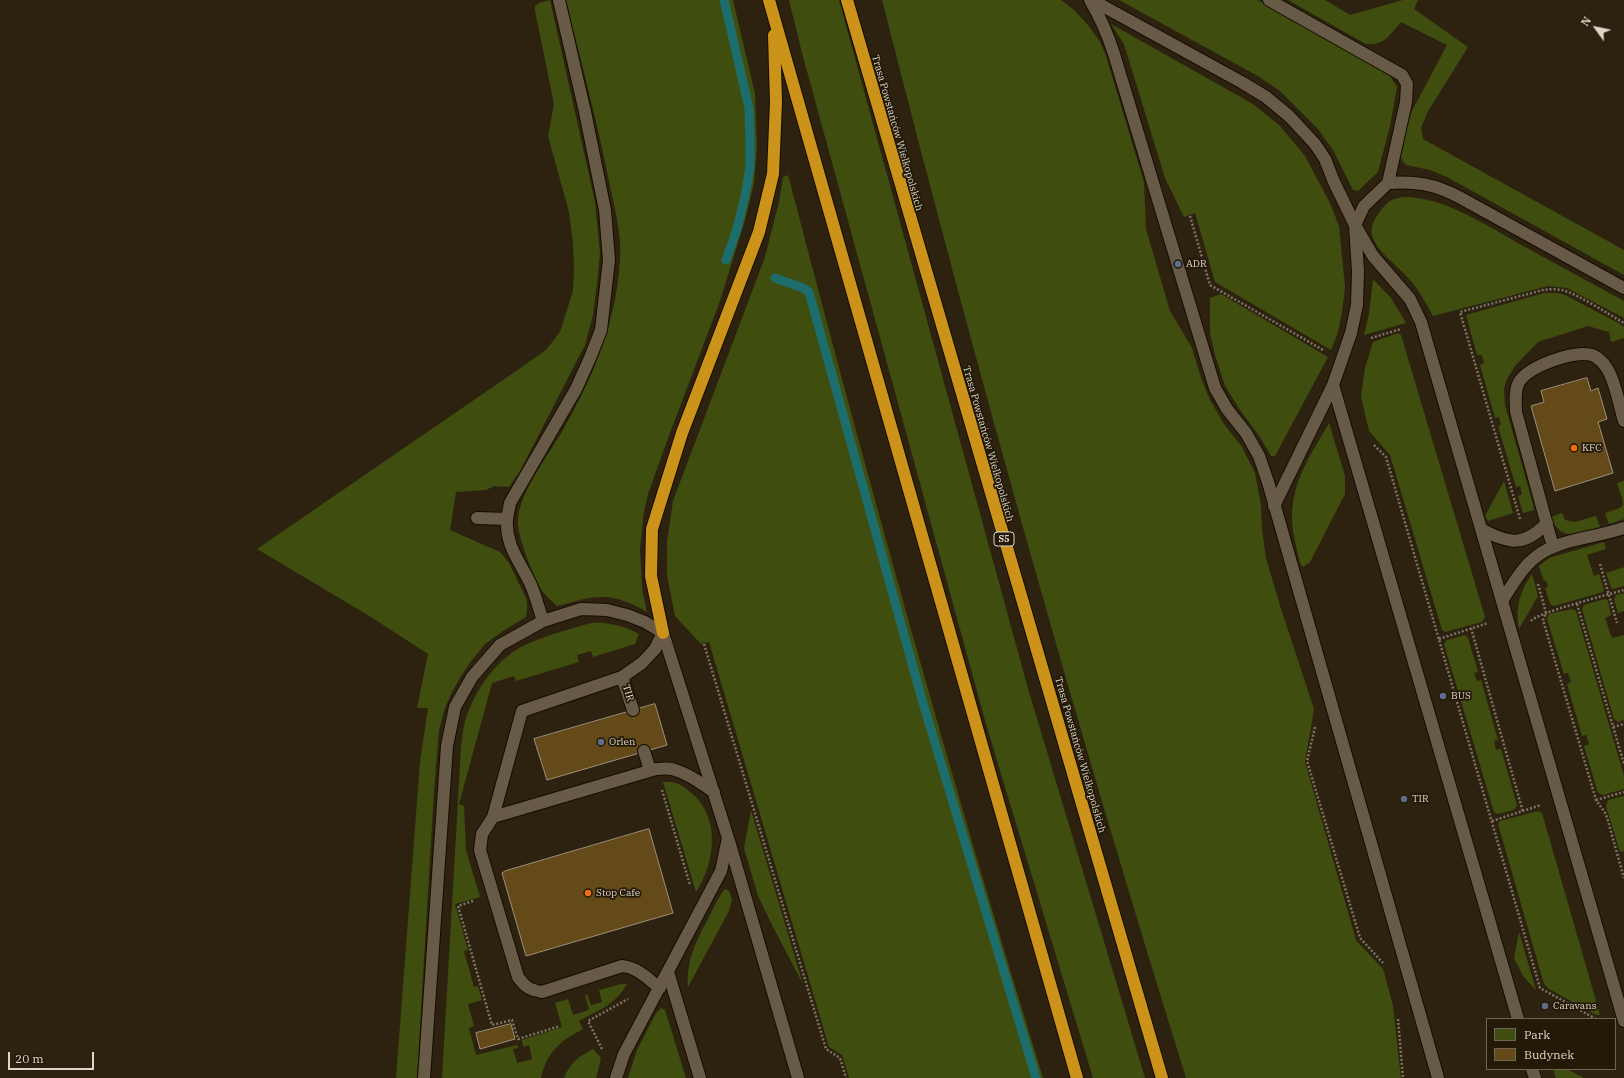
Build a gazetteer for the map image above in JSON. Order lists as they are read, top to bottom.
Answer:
{
  "streets": {
    "highway": ["Trasa Powstańców Wielkopolskich", "S5"],
    "lane": ["TIR"]
  },
  "places": [
    "ADR",
    "KFC",
    "BUS",
    "Orlen",
    "TIR",
    "Stop Cafe",
    "Caravans"
  ],
  "legend": ["Park", "Budynek"],
  "scale_bar": "20 m",
  "north": "top left"
}
